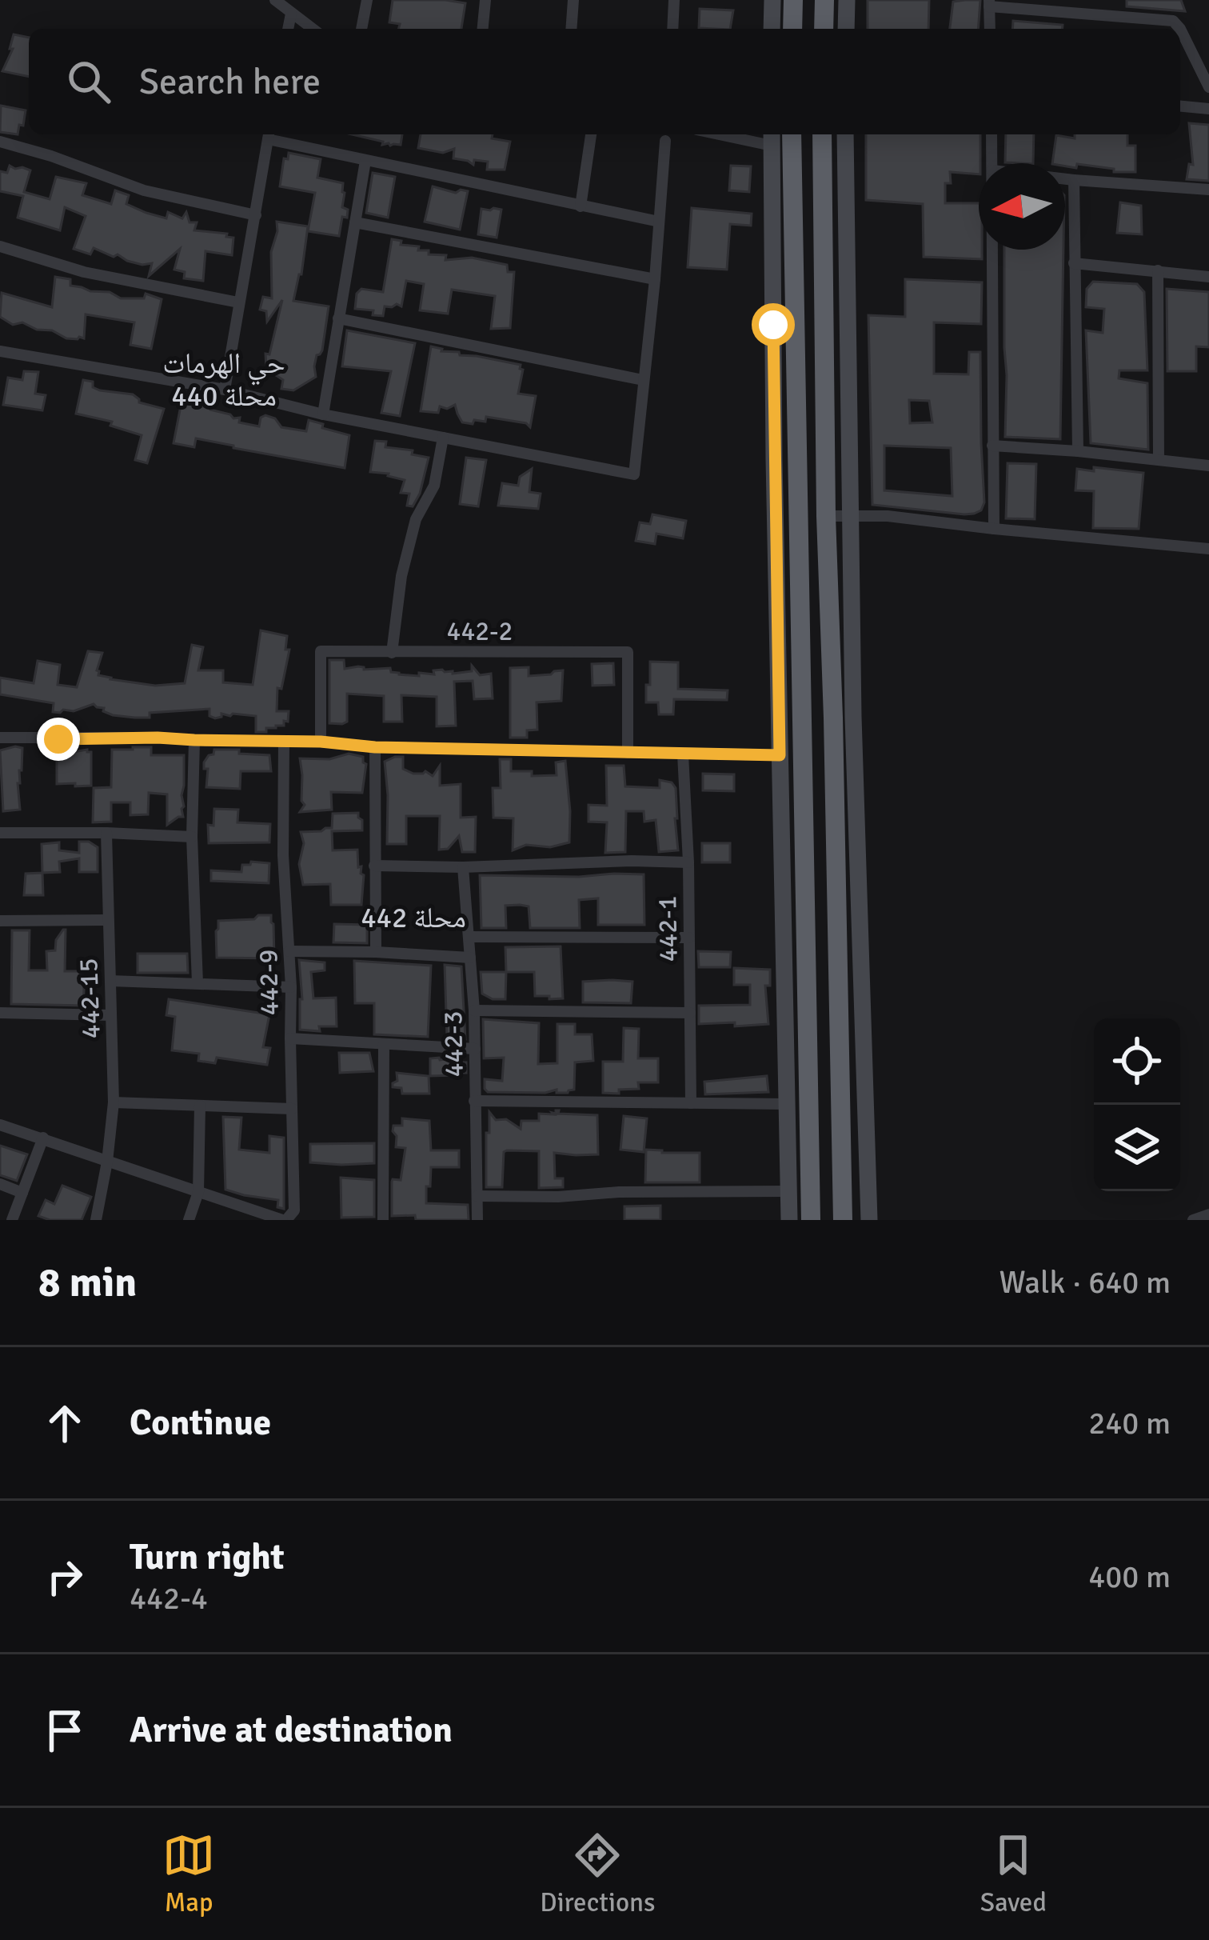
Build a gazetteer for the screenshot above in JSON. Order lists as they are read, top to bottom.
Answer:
{
  "streets": {
    "street": [
      "442-2",
      "442-1",
      "442-9",
      "442-15",
      "442-3"
    ]
  },
  "districts": ["حي الهرمات محلة 440", "محلة 442"],
  "north": "left",
  "page": {
    "search": "Search here",
    "heading": ["8 min", "Walk · 640 m"],
    "list": [
      ["Continue", "240 m"],
      ["Turn right", "442-4", "400 m"],
      "Arrive at destination"
    ],
    "nav": ["Map", "Directions", "Saved"]
  }
}
